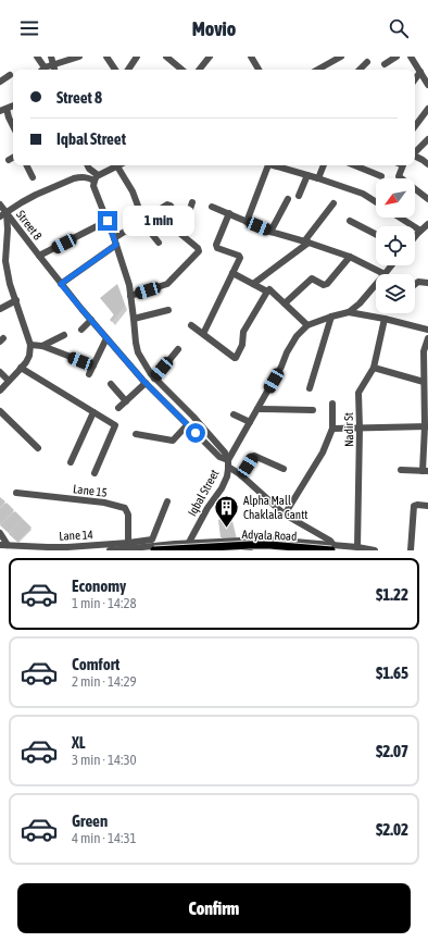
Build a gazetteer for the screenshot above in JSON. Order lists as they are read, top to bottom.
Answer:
{
  "streets": {
    "main road": ["Adyala Road"],
    "street": [
      "Street 8",
      "Nadir St",
      "Lane 15",
      "Iqbal Street",
      "Lane 14"
    ]
  },
  "crossings": [
    ["Street 8", "Iqbal Street"],
    ["Street 8", "Adyala Road"],
    ["Lane 15", "Lane 14"]
  ],
  "places": {
    "building": ["Alpha Mall Chaklala Cantt"]
  },
  "north": "bottom left",
  "page": {
    "header": "Movio",
    "banner": ["Street 8", "Iqbal Street"],
    "bubble": "1 min",
    "list": [
      {
        "name": "Economy",
        "note": "1 min · 14:28",
        "value": "$1.22"
      },
      {
        "name": "Comfort",
        "note": "2 min · 14:29",
        "value": "$1.65"
      },
      {
        "name": "XL",
        "note": "3 min · 14:30",
        "value": "$2.07"
      },
      {
        "name": "Green",
        "note": "4 min · 14:31",
        "value": "$2.02"
      }
    ],
    "buttons": "Confirm"
  }
}
